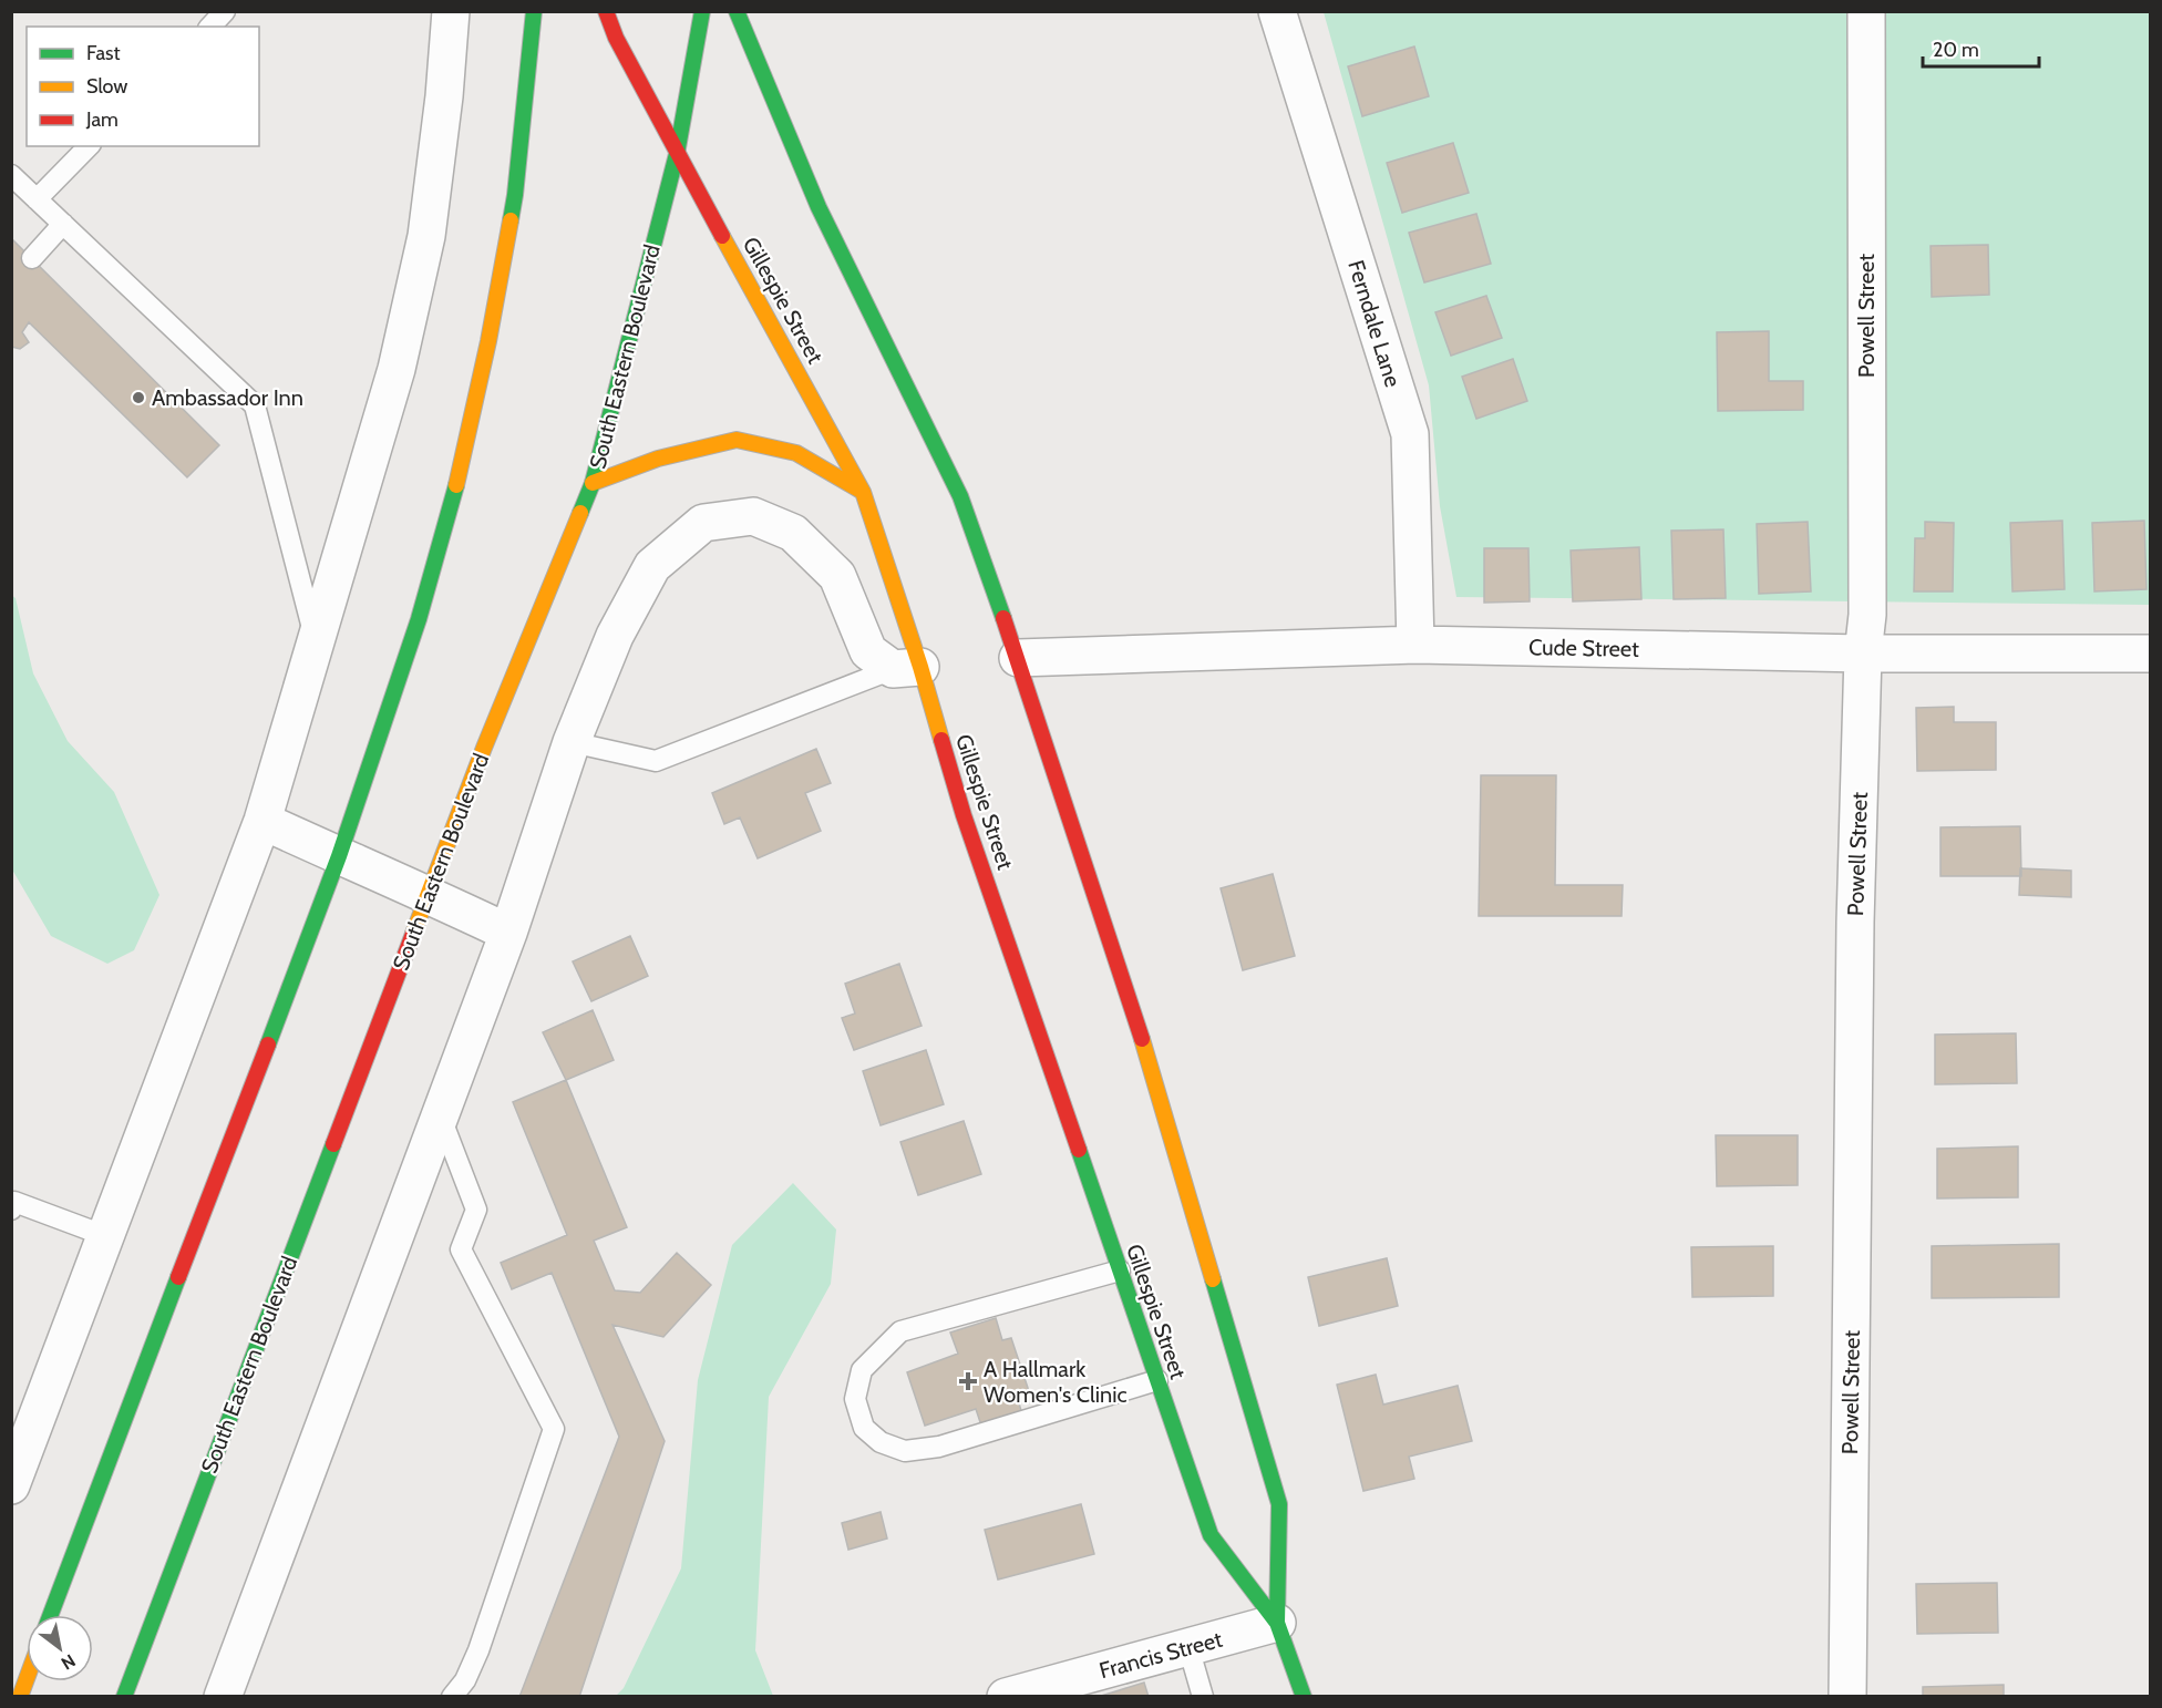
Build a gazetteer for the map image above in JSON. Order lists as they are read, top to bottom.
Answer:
{
  "streets": {
    "main road": ["Gillespie Street", "South Eastern Boulevard"],
    "street": [
      "Powell Street",
      "Ferndale Lane",
      "Cude Street",
      "Francis Street"
    ]
  },
  "crossings": [
    ["Gillespie Street", "South Eastern Boulevard"],
    ["Gillespie Street", "Cude Street"],
    ["Gillespie Street", "Francis Street"],
    ["Powell Street", "Cude Street"],
    ["Ferndale Lane", "Cude Street"]
  ],
  "places": {
    "other": ["Ambassador Inn"],
    "health": ["A Hallmark Women's Clinic"]
  },
  "legend": ["Fast", "Slow", "Jam"],
  "scale_bar": "20 m",
  "north": "bottom right"
}
